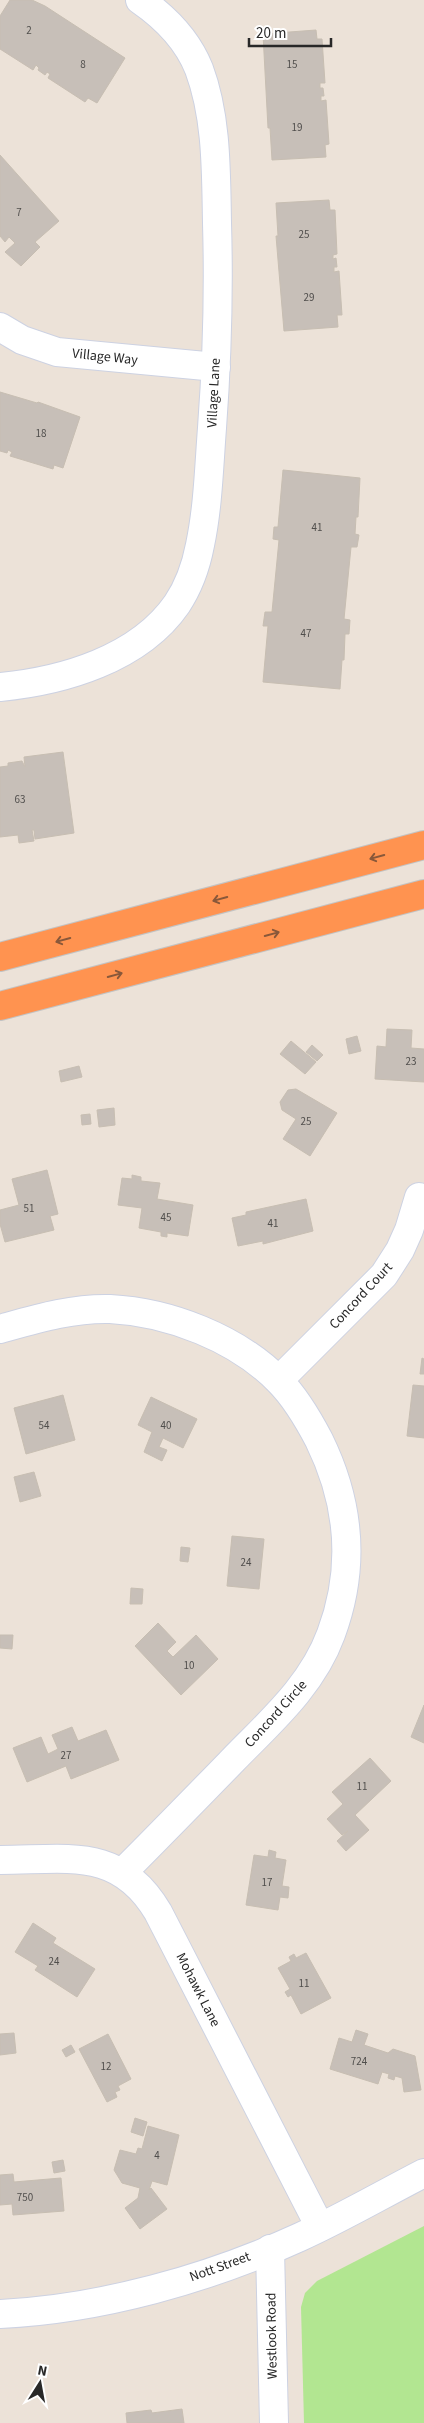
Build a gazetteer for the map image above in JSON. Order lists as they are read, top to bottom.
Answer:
{
  "streets": {
    "street": [
      "Village Way",
      "Village Lane",
      "Concord Court",
      "Concord Circle",
      "Mohawk Lane",
      "Nott Street",
      "Westlook Road"
    ]
  },
  "crossings": [
    ["Village Way", "Village Lane"],
    ["Concord Court", "Concord Circle"],
    ["Concord Circle", "Mohawk Lane"],
    ["Mohawk Lane", "Nott Street"],
    ["Nott Street", "Westlook Road"]
  ],
  "house_numbers": [
    "2",
    "8",
    "15",
    "19",
    "7",
    "25",
    "29",
    "18",
    "41",
    "47",
    "63",
    "23",
    "25",
    "51",
    "45",
    "41",
    "54",
    "40",
    "24",
    "10",
    "27",
    "11",
    "17",
    "24",
    "11",
    "724",
    "12",
    "4",
    "750"
  ],
  "scale_bar": "20 m",
  "north": "top"
}
